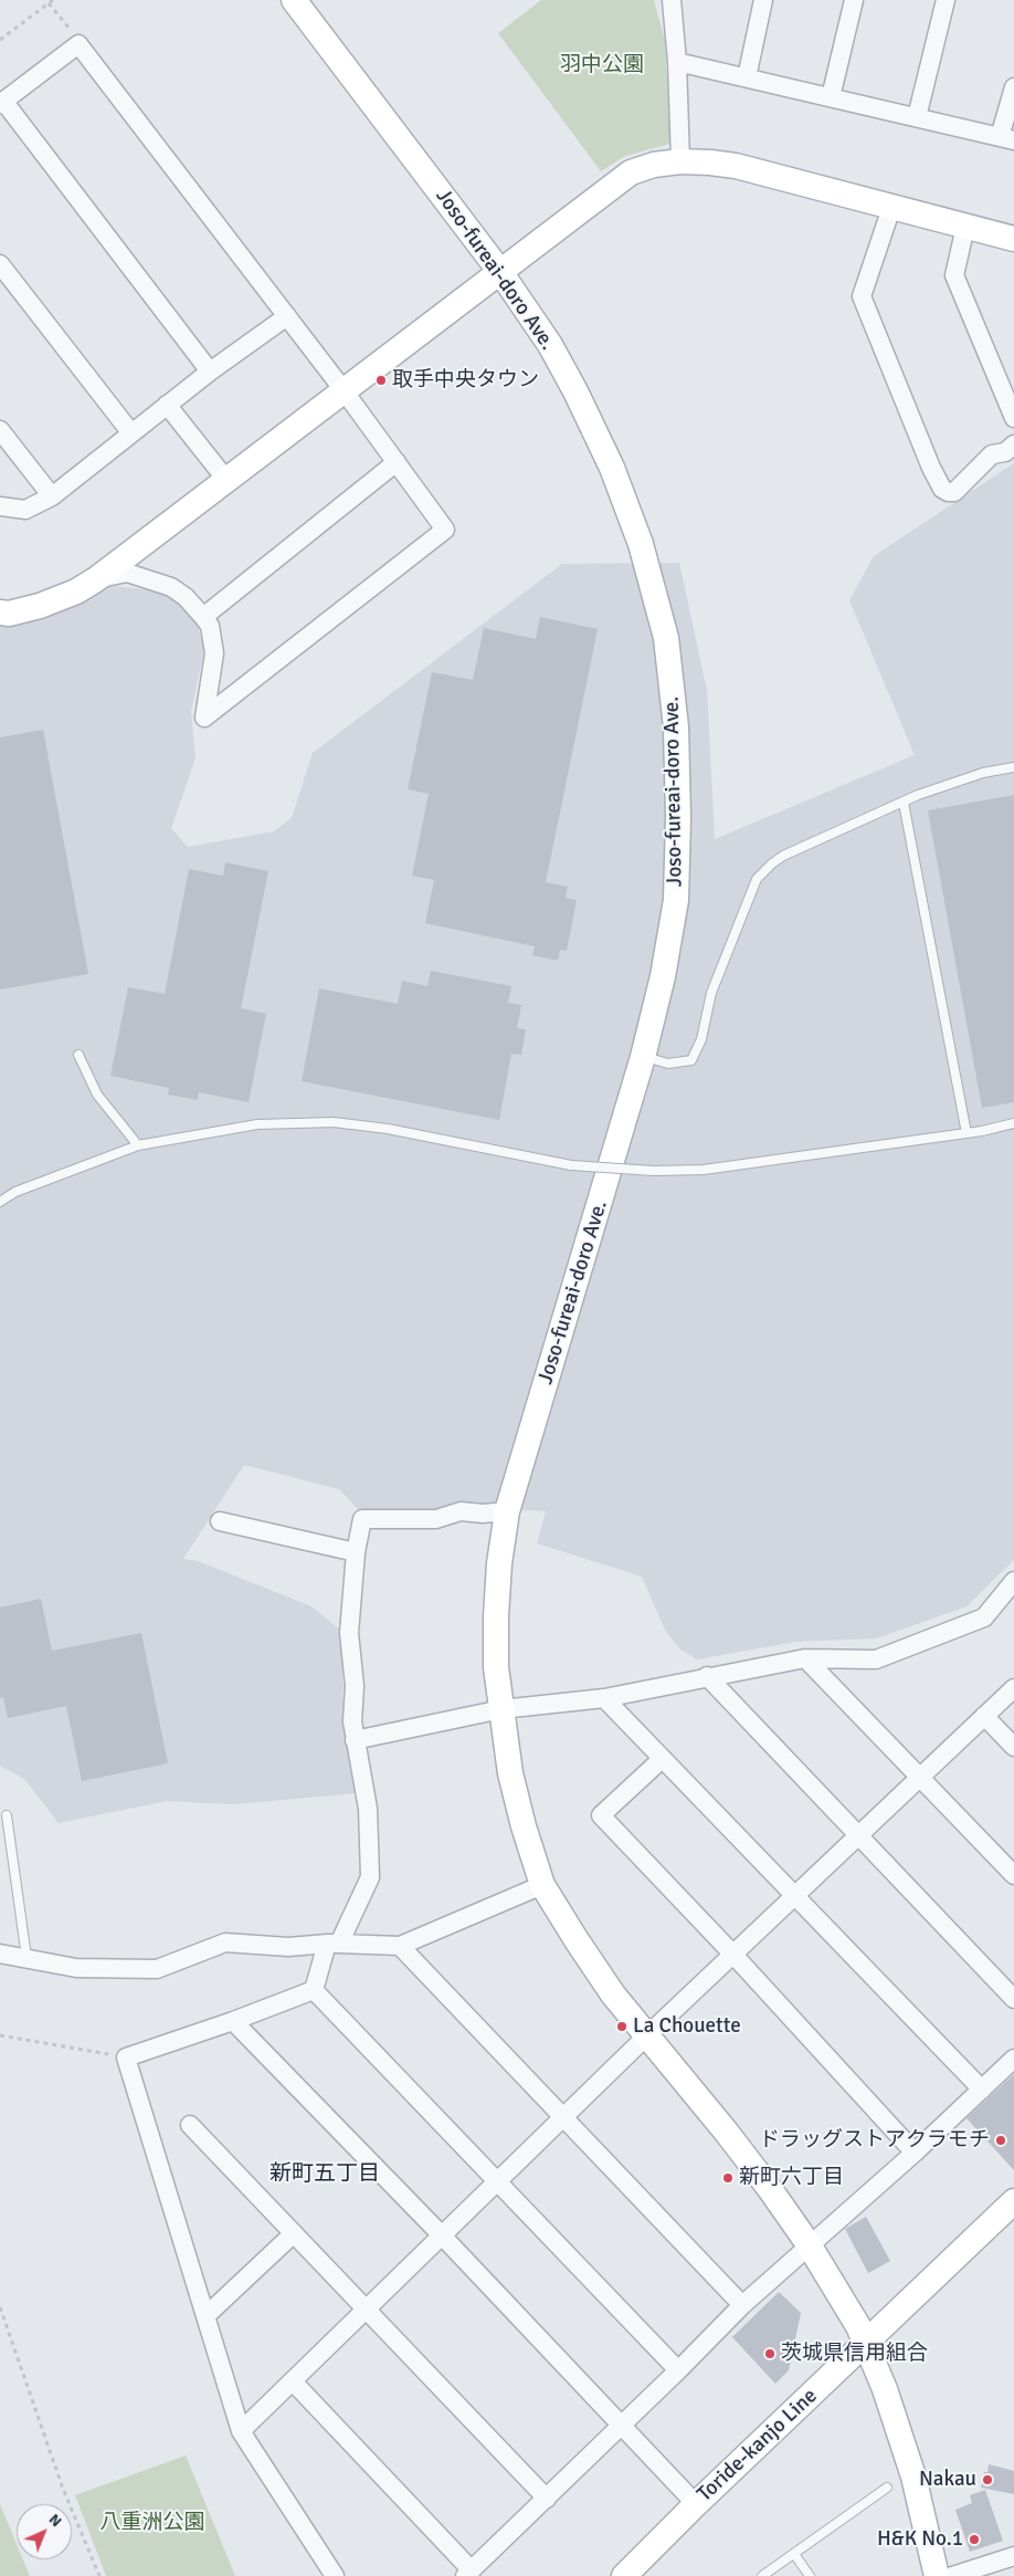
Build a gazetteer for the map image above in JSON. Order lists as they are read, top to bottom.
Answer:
{
  "streets": {
    "street": ["Joso-fureai-doro Ave.", "Toride-kanjo Line"]
  },
  "crossings": [
    ["Joso-fureai-doro Ave.", "Toride-kanjo Line"]
  ],
  "districts": ["新町五丁目"],
  "parks": ["羽中公園", "八重洲公園"],
  "places": [
    "取手中央タウン",
    "La Chouette",
    "ドラッグストアクラモチ",
    "新町六丁目",
    "茨城県信用組合",
    "Nakau",
    "H&K No.1"
  ],
  "north": "top right"
}
